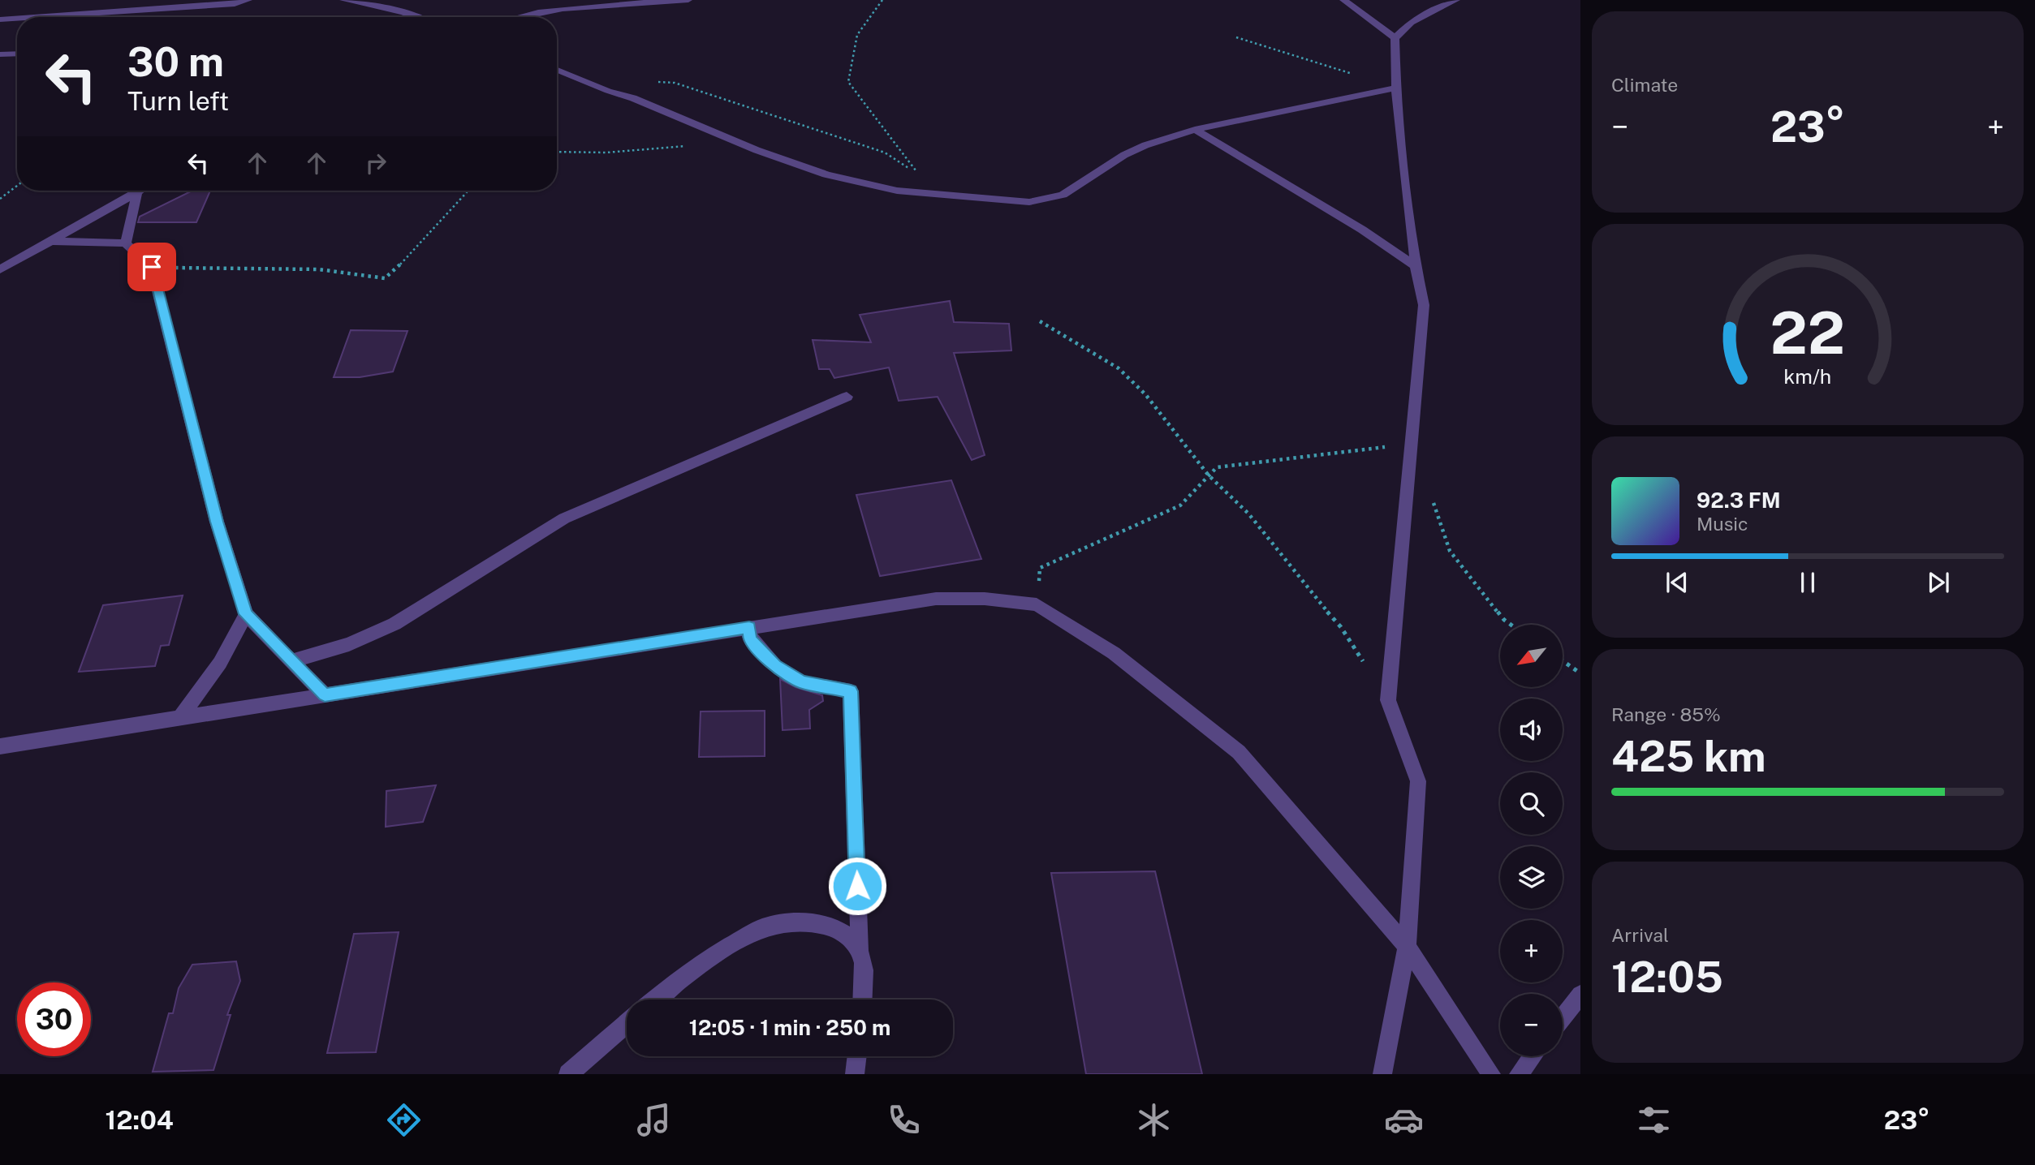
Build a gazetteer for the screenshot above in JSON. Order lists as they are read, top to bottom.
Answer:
{
  "north": "bottom left",
  "page": {
    "tile": [
      "Climate",
      ["Range · 85%", "425 km"],
      ["Arrival", "12:05"]
    ],
    "turn": ["30 m", "Turn left"],
    "heat": ["−", "23°", "+"],
    "song": ["92.3 FM", "Music"],
    "map_buttons": ["+", "−"],
    "limit": "30",
    "trip": "12:05 · 1 min · 250 m",
    "tabs": ["12:04", "23°"],
    "gauge": ["22", "km/h"]
  }
}
